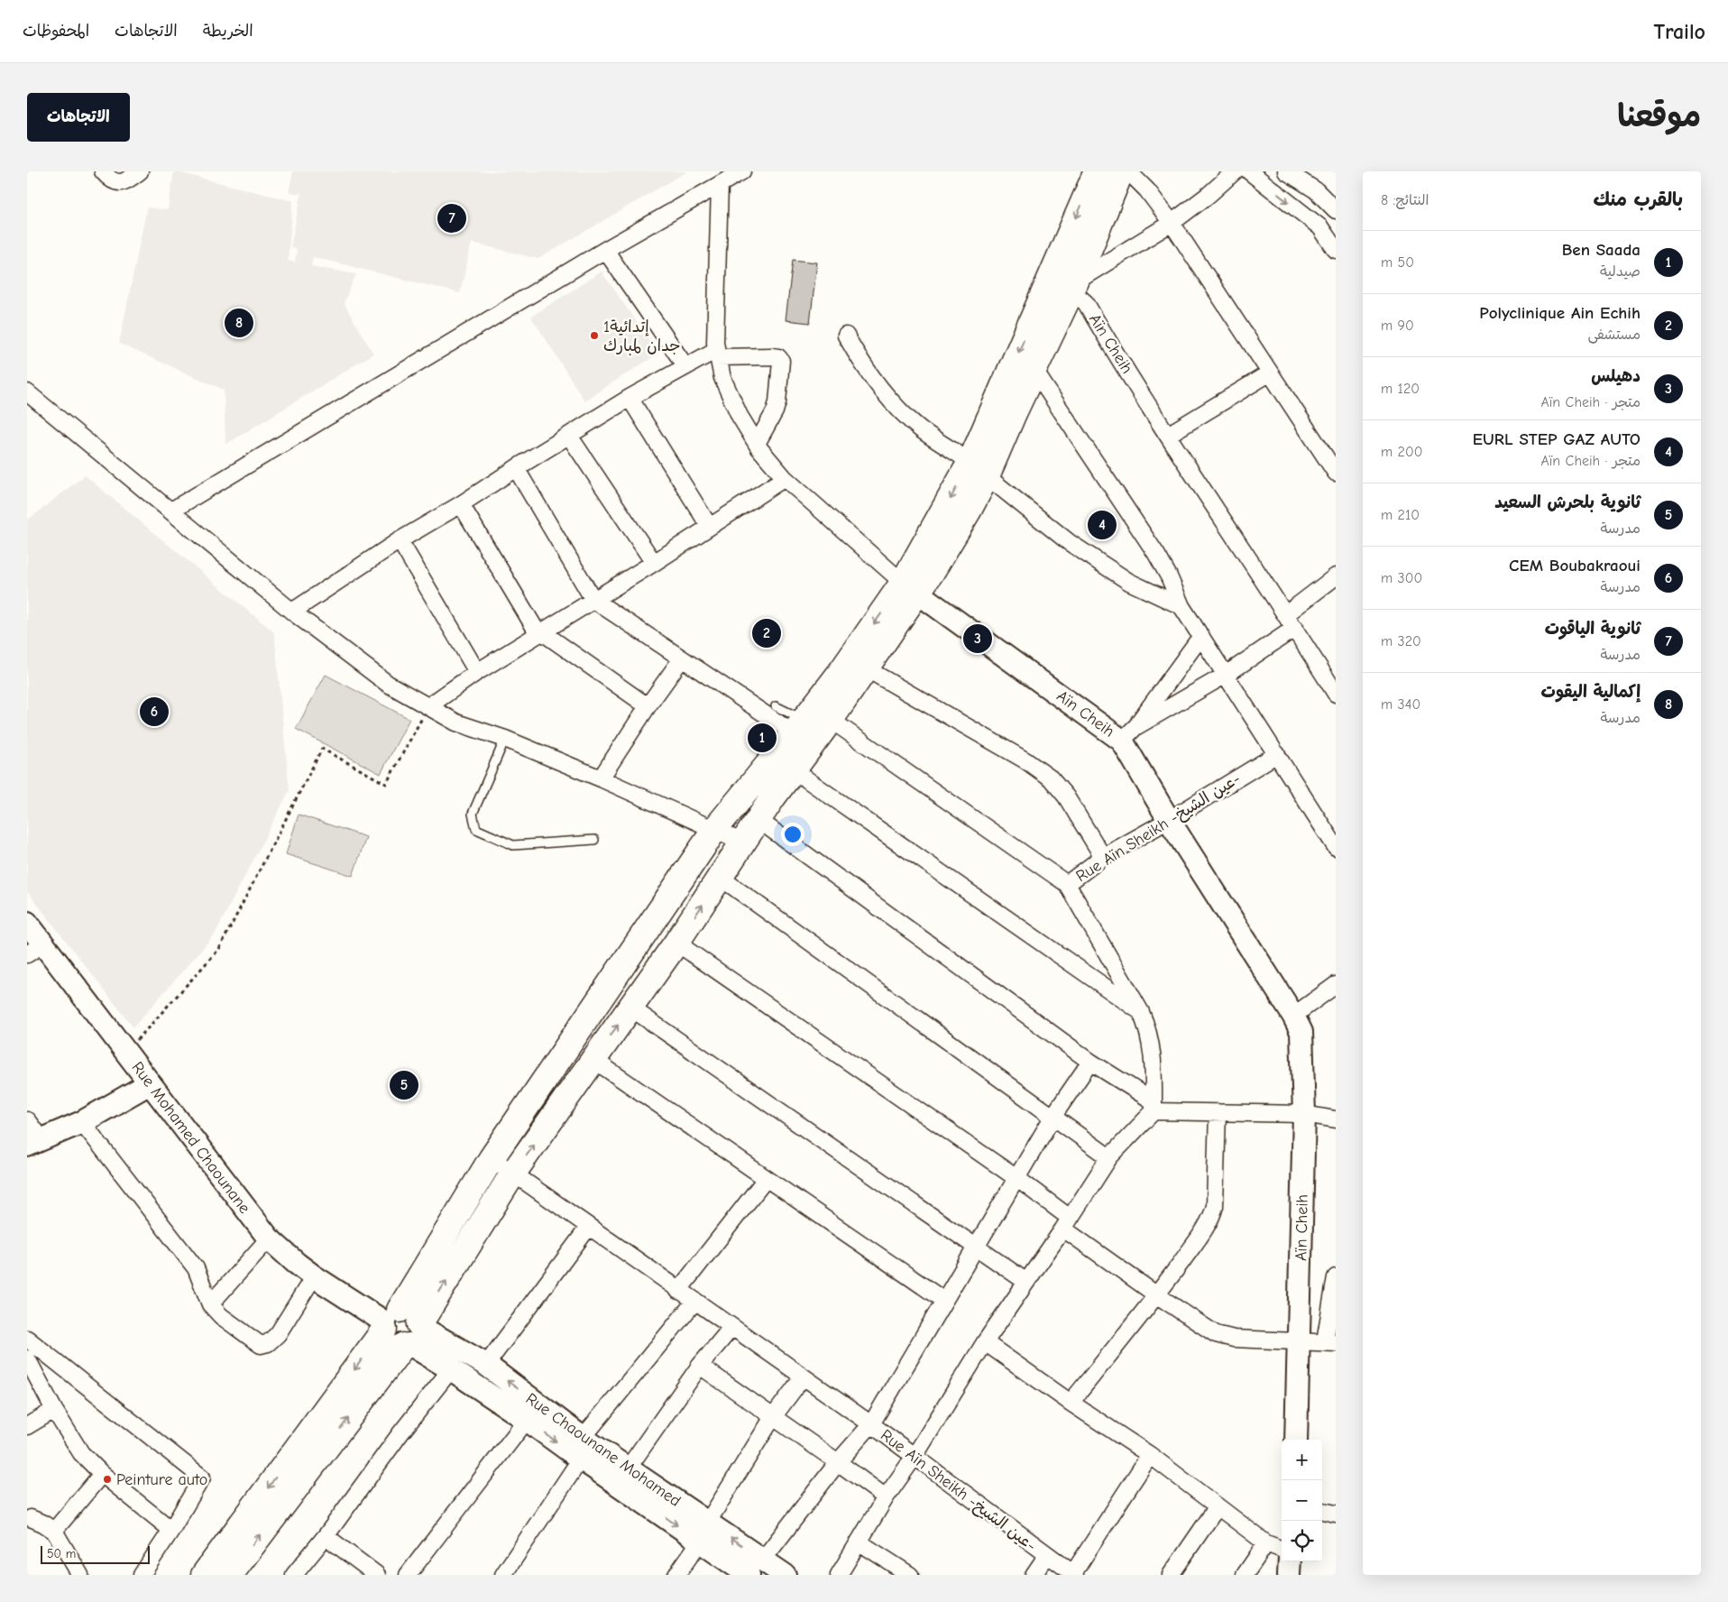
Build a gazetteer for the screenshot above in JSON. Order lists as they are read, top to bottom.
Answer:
{
  "streets": {
    "street": [
      "Aïn Cheih",
      "Rue Aïn Sheikh -عين الشيخ-",
      "Rue Mohamed Chaounane",
      "Rue Chaounane Mohamed"
    ]
  },
  "crossings": [
    ["Aïn Cheih", "Rue Aïn Sheikh -عين الشيخ-"],
    ["Rue Aïn Sheikh -عين الشيخ-", "Rue Chaounane Mohamed"]
  ],
  "places": ["1إتدائية جدان لمبارك", "Peinture auto"],
  "scale_bar": "50 m",
  "page": {
    "header": "Trailo",
    "nav": ["الخريطة", "الاتجاهات", "المحفوظات"],
    "title": "موقعنا",
    "buttons": "الاتجاهات",
    "heading": ["بالقرب منك", "النتائج: 8"],
    "pins": [
      "7",
      "8",
      "4",
      "2",
      "3",
      "6",
      "1",
      "5"
    ],
    "list": [
      {
        "mark": "1",
        "name": "Ben Saada",
        "note": "صيدلية",
        "value": "50 m"
      },
      {
        "mark": "2",
        "name": "Polyclinique Ain Echih",
        "note": "مستشفى",
        "value": "90 m"
      },
      {
        "mark": "3",
        "name": "دهيلس",
        "note": "متجر · Aïn Cheih",
        "value": "120 m"
      },
      {
        "mark": "4",
        "name": "EURL STEP GAZ AUTO",
        "note": "متجر · Aïn Cheih",
        "value": "200 m"
      },
      {
        "mark": "5",
        "name": "ثانوية بلحرش السعيد",
        "note": "مدرسة",
        "value": "210 m"
      },
      {
        "mark": "6",
        "name": "CEM Boubakraoui",
        "note": "مدرسة",
        "value": "300 m"
      },
      {
        "mark": "7",
        "name": "ثانوية الياقوت",
        "note": "مدرسة",
        "value": "320 m"
      },
      {
        "mark": "8",
        "name": "إكمالية اليقوت",
        "note": "مدرسة",
        "value": "340 m"
      }
    ],
    "map_buttons": ["+", "−"],
    "scale": "50 m"
  }
}
